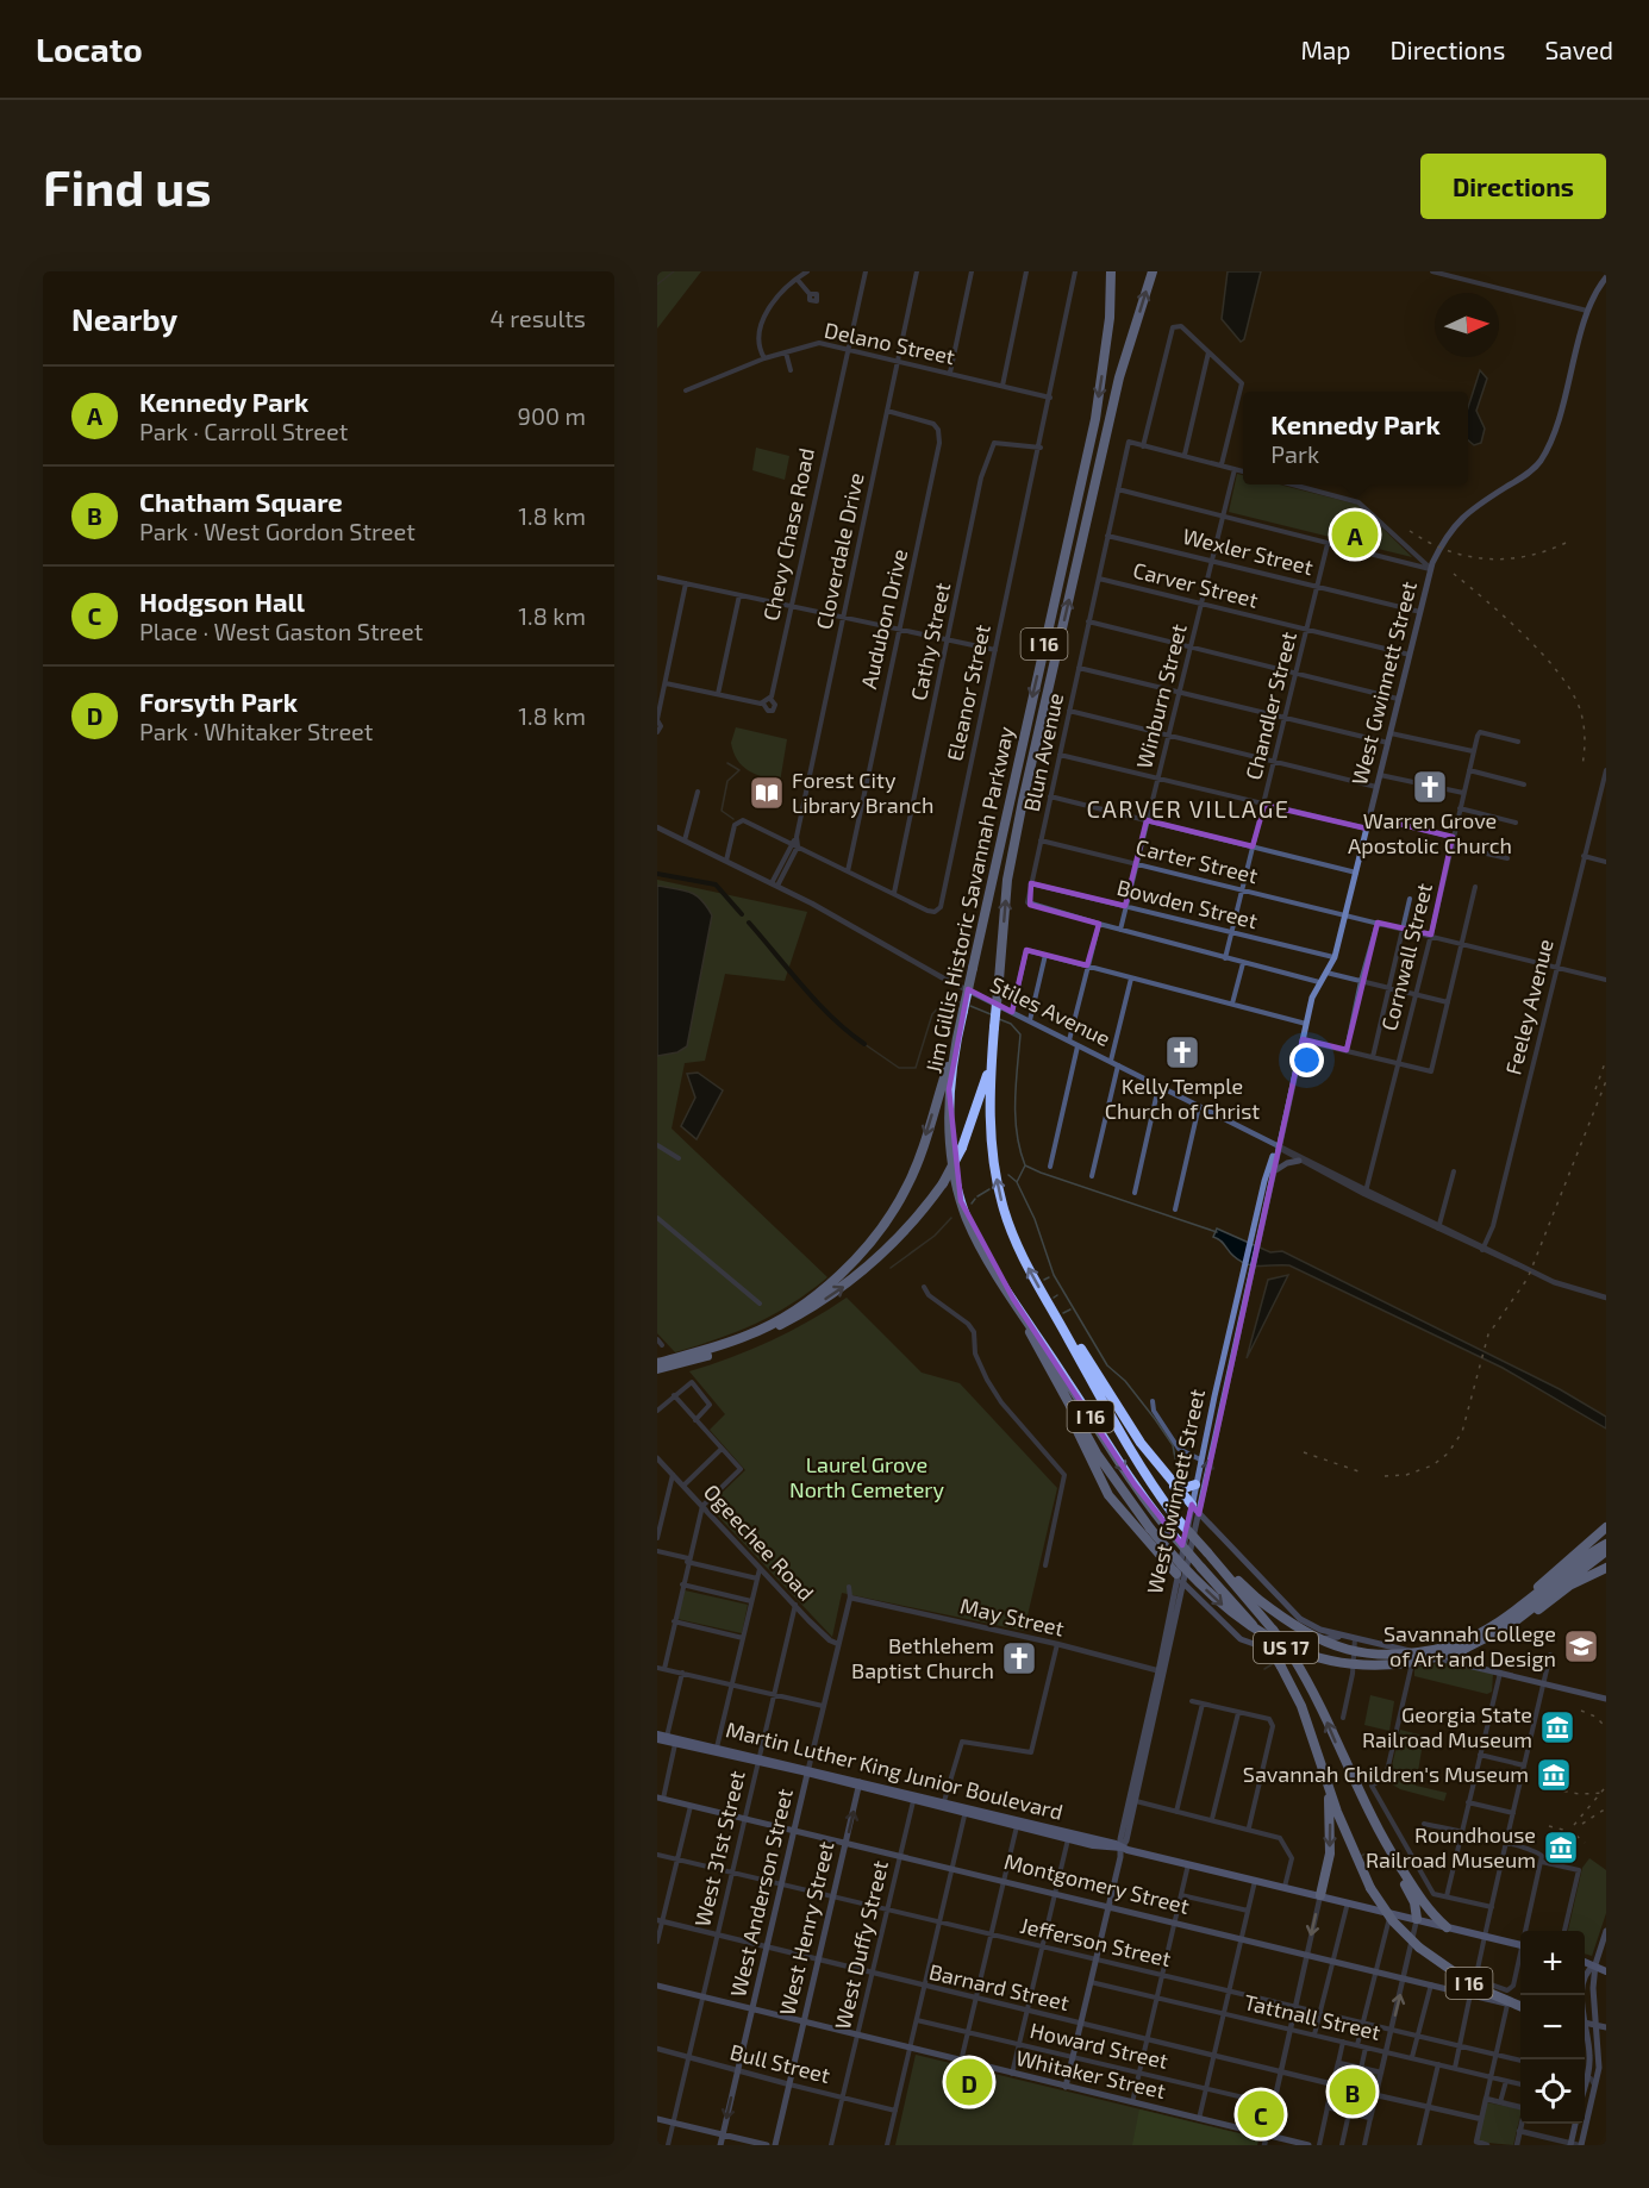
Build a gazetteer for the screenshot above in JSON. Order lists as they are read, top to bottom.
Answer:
{
  "streets": {
    "highway": ["I 16", "Jim Gillis Historic Savannah Parkway", "US 17"],
    "main road": [
      "West Gwinnett Street",
      "Martin Luther King Junior Boulevard",
      "Montgomery Street",
      "West Anderson Street",
      "West Henry Street",
      "Whitaker Street"
    ],
    "street": [
      "Delano Street",
      "Chevy Chase Road",
      "Cloverdale Drive",
      "Wexler Street",
      "Carver Street",
      "Audubon Drive",
      "Cathy Street",
      "Eleanor Street",
      "Winburn Street",
      "Chandler Street",
      "Blun Avenue",
      "Carter Street",
      "Bowden Street",
      "Cornwall Street",
      "Feeley Avenue",
      "Stiles Avenue",
      "Ogeechee Road",
      "May Street",
      "West 31st Street",
      "Jefferson Street",
      "West Duffy Street",
      "Barnard Street",
      "Tattnall Street",
      "Howard Street",
      "Bull Street"
    ]
  },
  "crossings": [
    ["Delano Street", "Chevy Chase Road"],
    ["Delano Street", "Cloverdale Drive"],
    ["Delano Street", "Eleanor Street"],
    ["Cloverdale Drive", "Audubon Drive"],
    ["Cloverdale Drive", "Eleanor Street"],
    ["Wexler Street", "West Gwinnett Street"],
    ["Wexler Street", "Winburn Street"],
    ["Wexler Street", "Chandler Street"],
    ["Wexler Street", "Blun Avenue"],
    ["Carver Street", "West Gwinnett Street"],
    ["Carver Street", "Winburn Street"],
    ["Carver Street", "Chandler Street"],
    ["Carver Street", "Blun Avenue"],
    ["Audubon Drive", "Eleanor Street"],
    ["Cathy Street", "Eleanor Street"],
    ["I 16", "Jim Gillis Historic Savannah Parkway"],
    ["I 16", "Martin Luther King Junior Boulevard"],
    ["West Gwinnett Street", "Carter Street"],
    ["West Gwinnett Street", "Bowden Street"],
    ["West Gwinnett Street", "Stiles Avenue"],
    ["West Gwinnett Street", "May Street"],
    ["West Gwinnett Street", "Martin Luther King Junior Boulevard"],
    ["West Gwinnett Street", "Montgomery Street"],
    ["West Gwinnett Street", "Jefferson Street"],
    ["West Gwinnett Street", "Barnard Street"],
    ["West Gwinnett Street", "Tattnall Street"],
    ["West Gwinnett Street", "Howard Street"],
    ["West Gwinnett Street", "Whitaker Street"],
    ["Eleanor Street", "Stiles Avenue"],
    ["Winburn Street", "Carter Street"],
    ["Winburn Street", "Bowden Street"],
    ["Chandler Street", "Carter Street"],
    ["Chandler Street", "Bowden Street"],
    ["Blun Avenue", "Carter Street"],
    ["Blun Avenue", "Bowden Street"],
    ["Carter Street", "Cornwall Street"],
    ["Carter Street", "Feeley Avenue"],
    ["Jim Gillis Historic Savannah Parkway", "US 17"],
    ["Cornwall Street", "Stiles Avenue"],
    ["Feeley Avenue", "Stiles Avenue"],
    ["Ogeechee Road", "West 31st Street"],
    ["Ogeechee Road", "West Anderson Street"],
    ["May Street", "West Anderson Street"],
    ["Martin Luther King Junior Boulevard", "West 31st Street"],
    ["Martin Luther King Junior Boulevard", "West Anderson Street"],
    ["Martin Luther King Junior Boulevard", "West Henry Street"],
    ["Martin Luther King Junior Boulevard", "West Duffy Street"],
    ["West 31st Street", "Montgomery Street"],
    ["West 31st Street", "Jefferson Street"],
    ["West 31st Street", "Barnard Street"],
    ["West 31st Street", "Bull Street"],
    ["West 31st Street", "Whitaker Street"],
    ["Montgomery Street", "West Anderson Street"],
    ["Montgomery Street", "West Henry Street"],
    ["Montgomery Street", "West Duffy Street"],
    ["West Anderson Street", "Jefferson Street"],
    ["West Anderson Street", "Barnard Street"],
    ["West Anderson Street", "Bull Street"],
    ["West Anderson Street", "Whitaker Street"],
    ["West Henry Street", "Jefferson Street"],
    ["West Henry Street", "Barnard Street"],
    ["West Henry Street", "Bull Street"],
    ["West Henry Street", "Whitaker Street"],
    ["Jefferson Street", "West Duffy Street"],
    ["West Duffy Street", "Barnard Street"],
    ["West Duffy Street", "Bull Street"],
    ["West Duffy Street", "Whitaker Street"]
  ],
  "districts": ["CARVER VILLAGE"],
  "parks": ["Laurel Grove North Cemetery"],
  "places": {
    "church": ["Warren Grove Apostolic Church", "Kelly Temple Church of Christ", "Bethlehem Baptist Church"],
    "library": ["Forest City Library Branch"],
    "school or university": ["Savannah College of Art and Design"],
    "museum": ["Georgia State Railroad Museum", "Savannah Children's Museum", "Roundhouse Railroad Museum"]
  },
  "north": "right",
  "page": {
    "header": "Locato",
    "nav": ["Map", "Directions", "Saved"],
    "buttons": "Directions",
    "title": "Find us",
    "heading": ["Nearby", "4 results"],
    "list": [
      {
        "mark": "A",
        "name": "Kennedy Park",
        "note": "Park · Carroll Street",
        "value": "900 m"
      },
      {
        "mark": "B",
        "name": "Chatham Square",
        "note": "Park · West Gordon Street",
        "value": "1.8 km"
      },
      {
        "mark": "C",
        "name": "Hodgson Hall",
        "note": "Place · West Gaston Street",
        "value": "1.8 km"
      },
      {
        "mark": "D",
        "name": "Forsyth Park",
        "note": "Park · Whitaker Street",
        "value": "1.8 km"
      }
    ],
    "popup": ["Kennedy Park", "Park"],
    "pins": [
      "A",
      "D",
      "B",
      "C"
    ],
    "map_buttons": ["+", "−"]
  }
}
